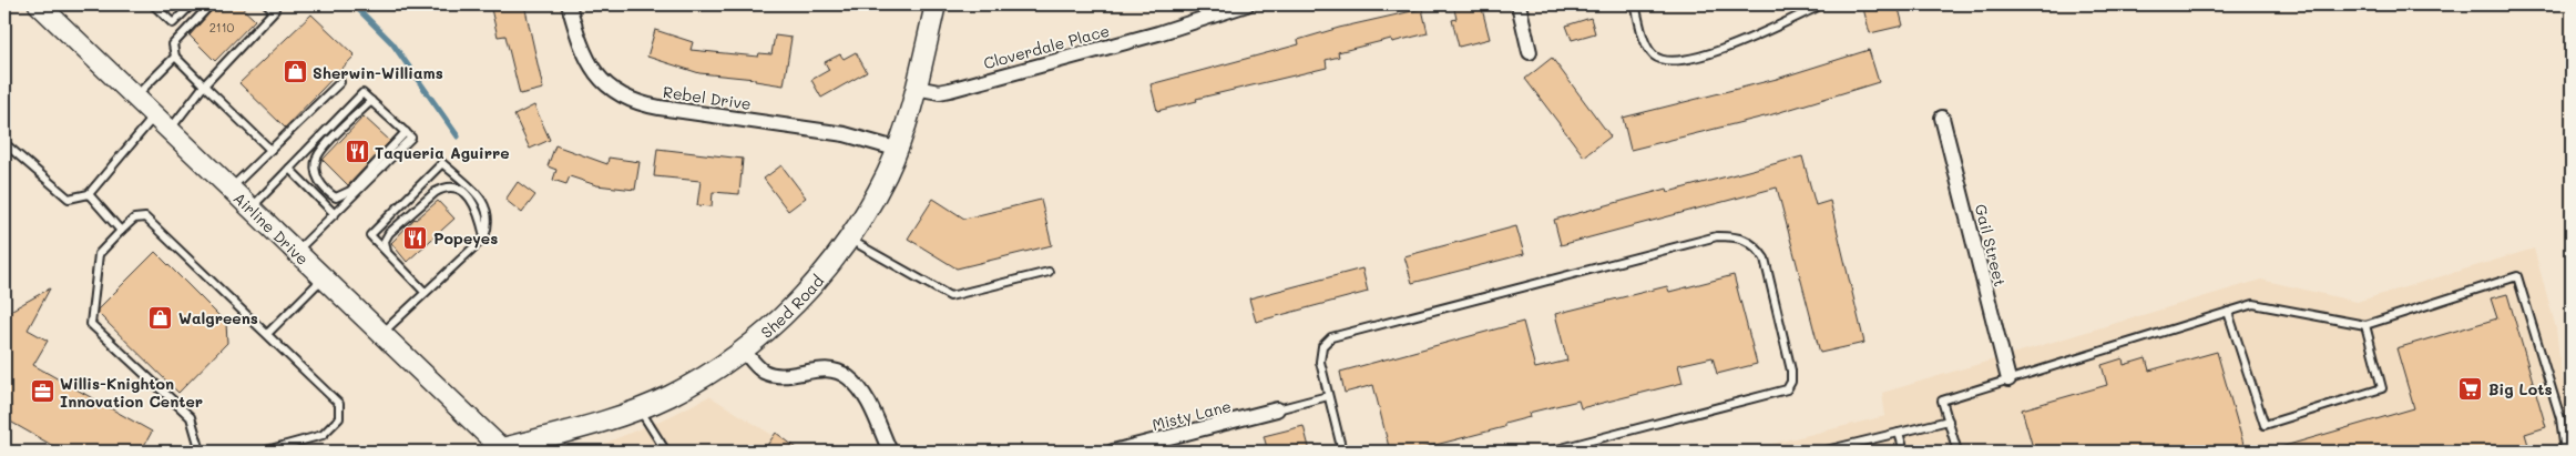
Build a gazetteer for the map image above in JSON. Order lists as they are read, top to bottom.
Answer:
{
  "streets": {
    "street": [
      "Cloverdale Place",
      "Rebel Drive",
      "Airline Drive",
      "Gail Street",
      "Shed Road",
      "Misty Lane"
    ]
  },
  "crossings": [
    ["Cloverdale Place", "Shed Road"],
    ["Rebel Drive", "Shed Road"],
    ["Airline Drive", "Shed Road"]
  ],
  "places": {
    "shop": ["Sherwin-Williams", "Walgreens"],
    "restaurant": ["Taqueria Aguirre", "Popeyes"],
    "supermarket": ["Big Lots"],
    "office": ["Willis-Knighton Innovation Center"]
  },
  "house_numbers": ["2110"]
}
